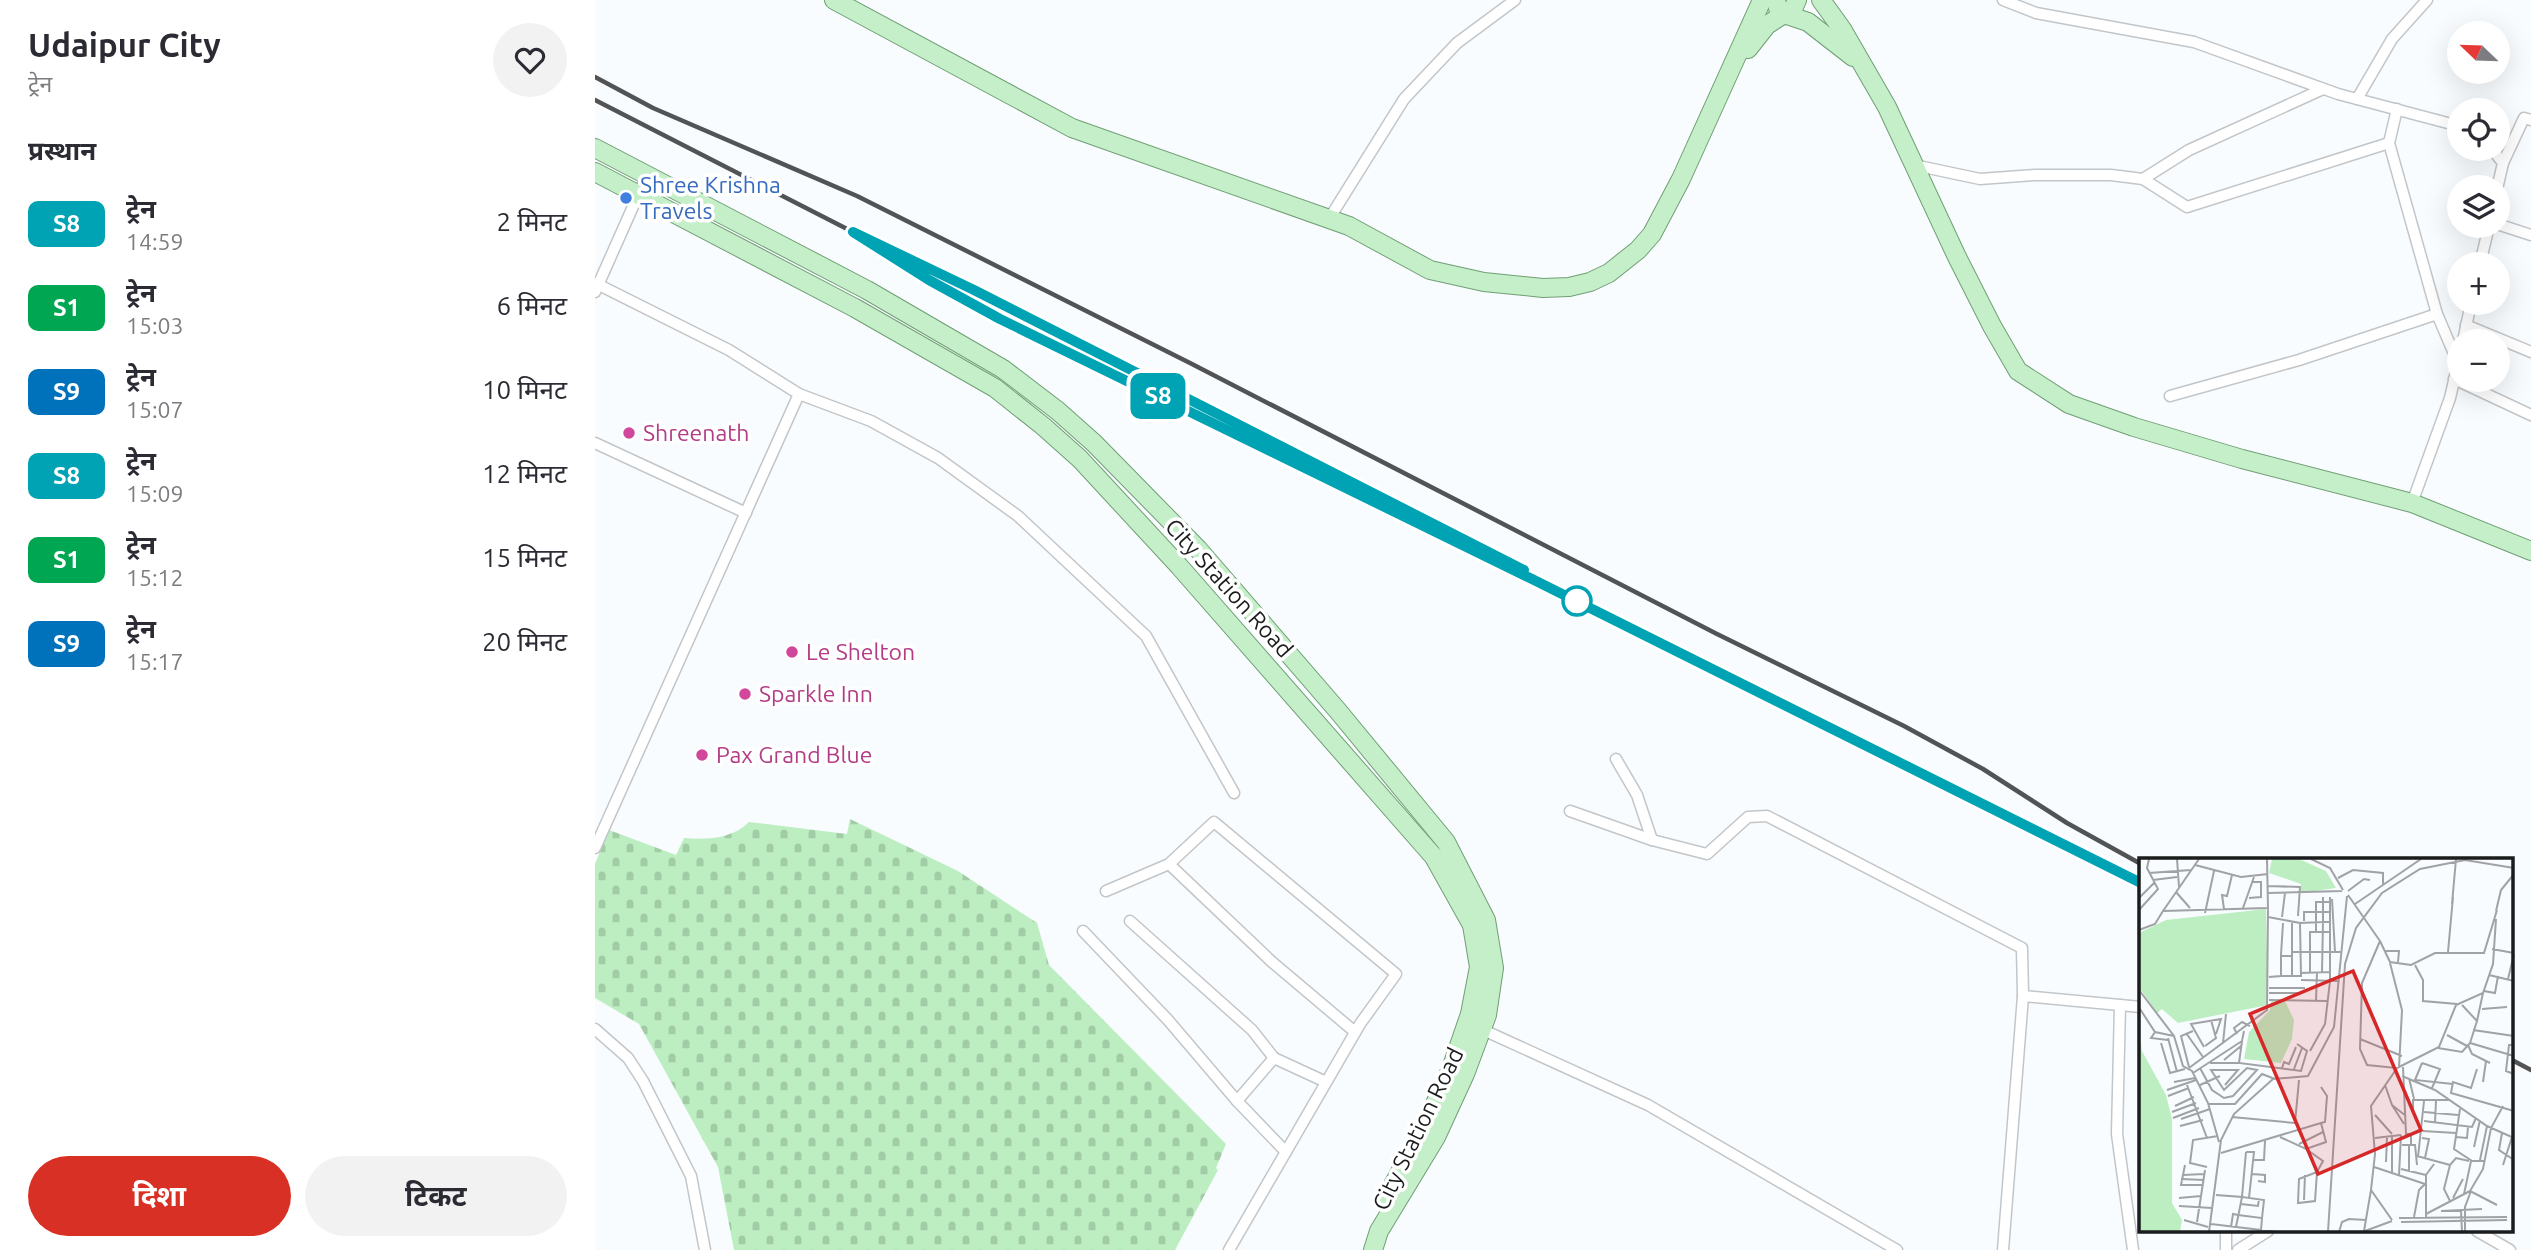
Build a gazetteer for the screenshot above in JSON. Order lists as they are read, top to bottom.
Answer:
{
  "streets": {
    "main road": ["City Station Road"]
  },
  "places": [
    "Shree Krishna Travels",
    "Shreenath",
    "Le Shelton",
    "Sparkle Inn",
    "Pax Grand Blue"
  ],
  "north": "top left",
  "page": {
    "heading": [
      ["Udaipur City", "ट्रेन"],
      "प्रस्थान"
    ],
    "on_map": "S8",
    "map_buttons": ["+", "−"],
    "list": [
      {
        "mark": "S8",
        "name": "ट्रेन",
        "note": "14:59",
        "value": "2 मिनट"
      },
      {
        "mark": "S1",
        "name": "ट्रेन",
        "note": "15:03",
        "value": "6 मिनट"
      },
      {
        "mark": "S9",
        "name": "ट्रेन",
        "note": "15:07",
        "value": "10 मिनट"
      },
      {
        "mark": "S8",
        "name": "ट्रेन",
        "note": "15:09",
        "value": "12 मिनट"
      },
      {
        "mark": "S1",
        "name": "ट्रेन",
        "note": "15:12",
        "value": "15 मिनट"
      },
      {
        "mark": "S9",
        "name": "ट्रेन",
        "note": "15:17",
        "value": "20 मिनट"
      }
    ],
    "buttons": ["दिशा", "टिकट"]
  }
}
